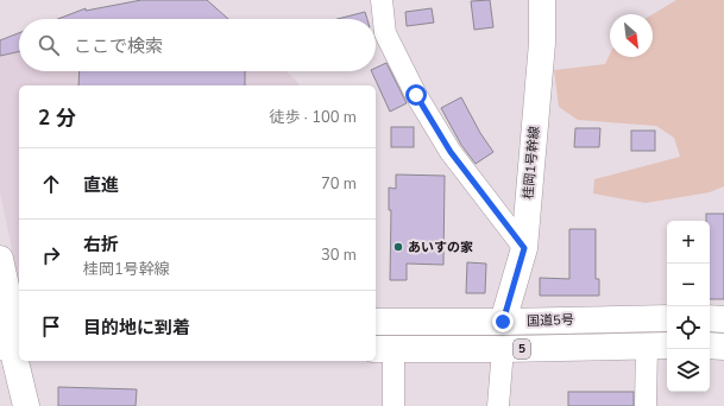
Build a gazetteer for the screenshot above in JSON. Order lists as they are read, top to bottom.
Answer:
{
  "streets": {
    "main road": ["桂岡1号幹線", "国道5号", "5"]
  },
  "crossings": [
    ["桂岡1号幹線", "国道5号"]
  ],
  "places": ["あいすの家"],
  "north": "bottom right",
  "page": {
    "search": "ここで検索",
    "heading": ["2 分", "徒歩 · 100 m"],
    "list": [
      ["直進", "70 m"],
      ["右折", "桂岡1号幹線", "30 m"],
      "目的地に到着"
    ],
    "map_buttons": ["+", "−"]
  }
}
